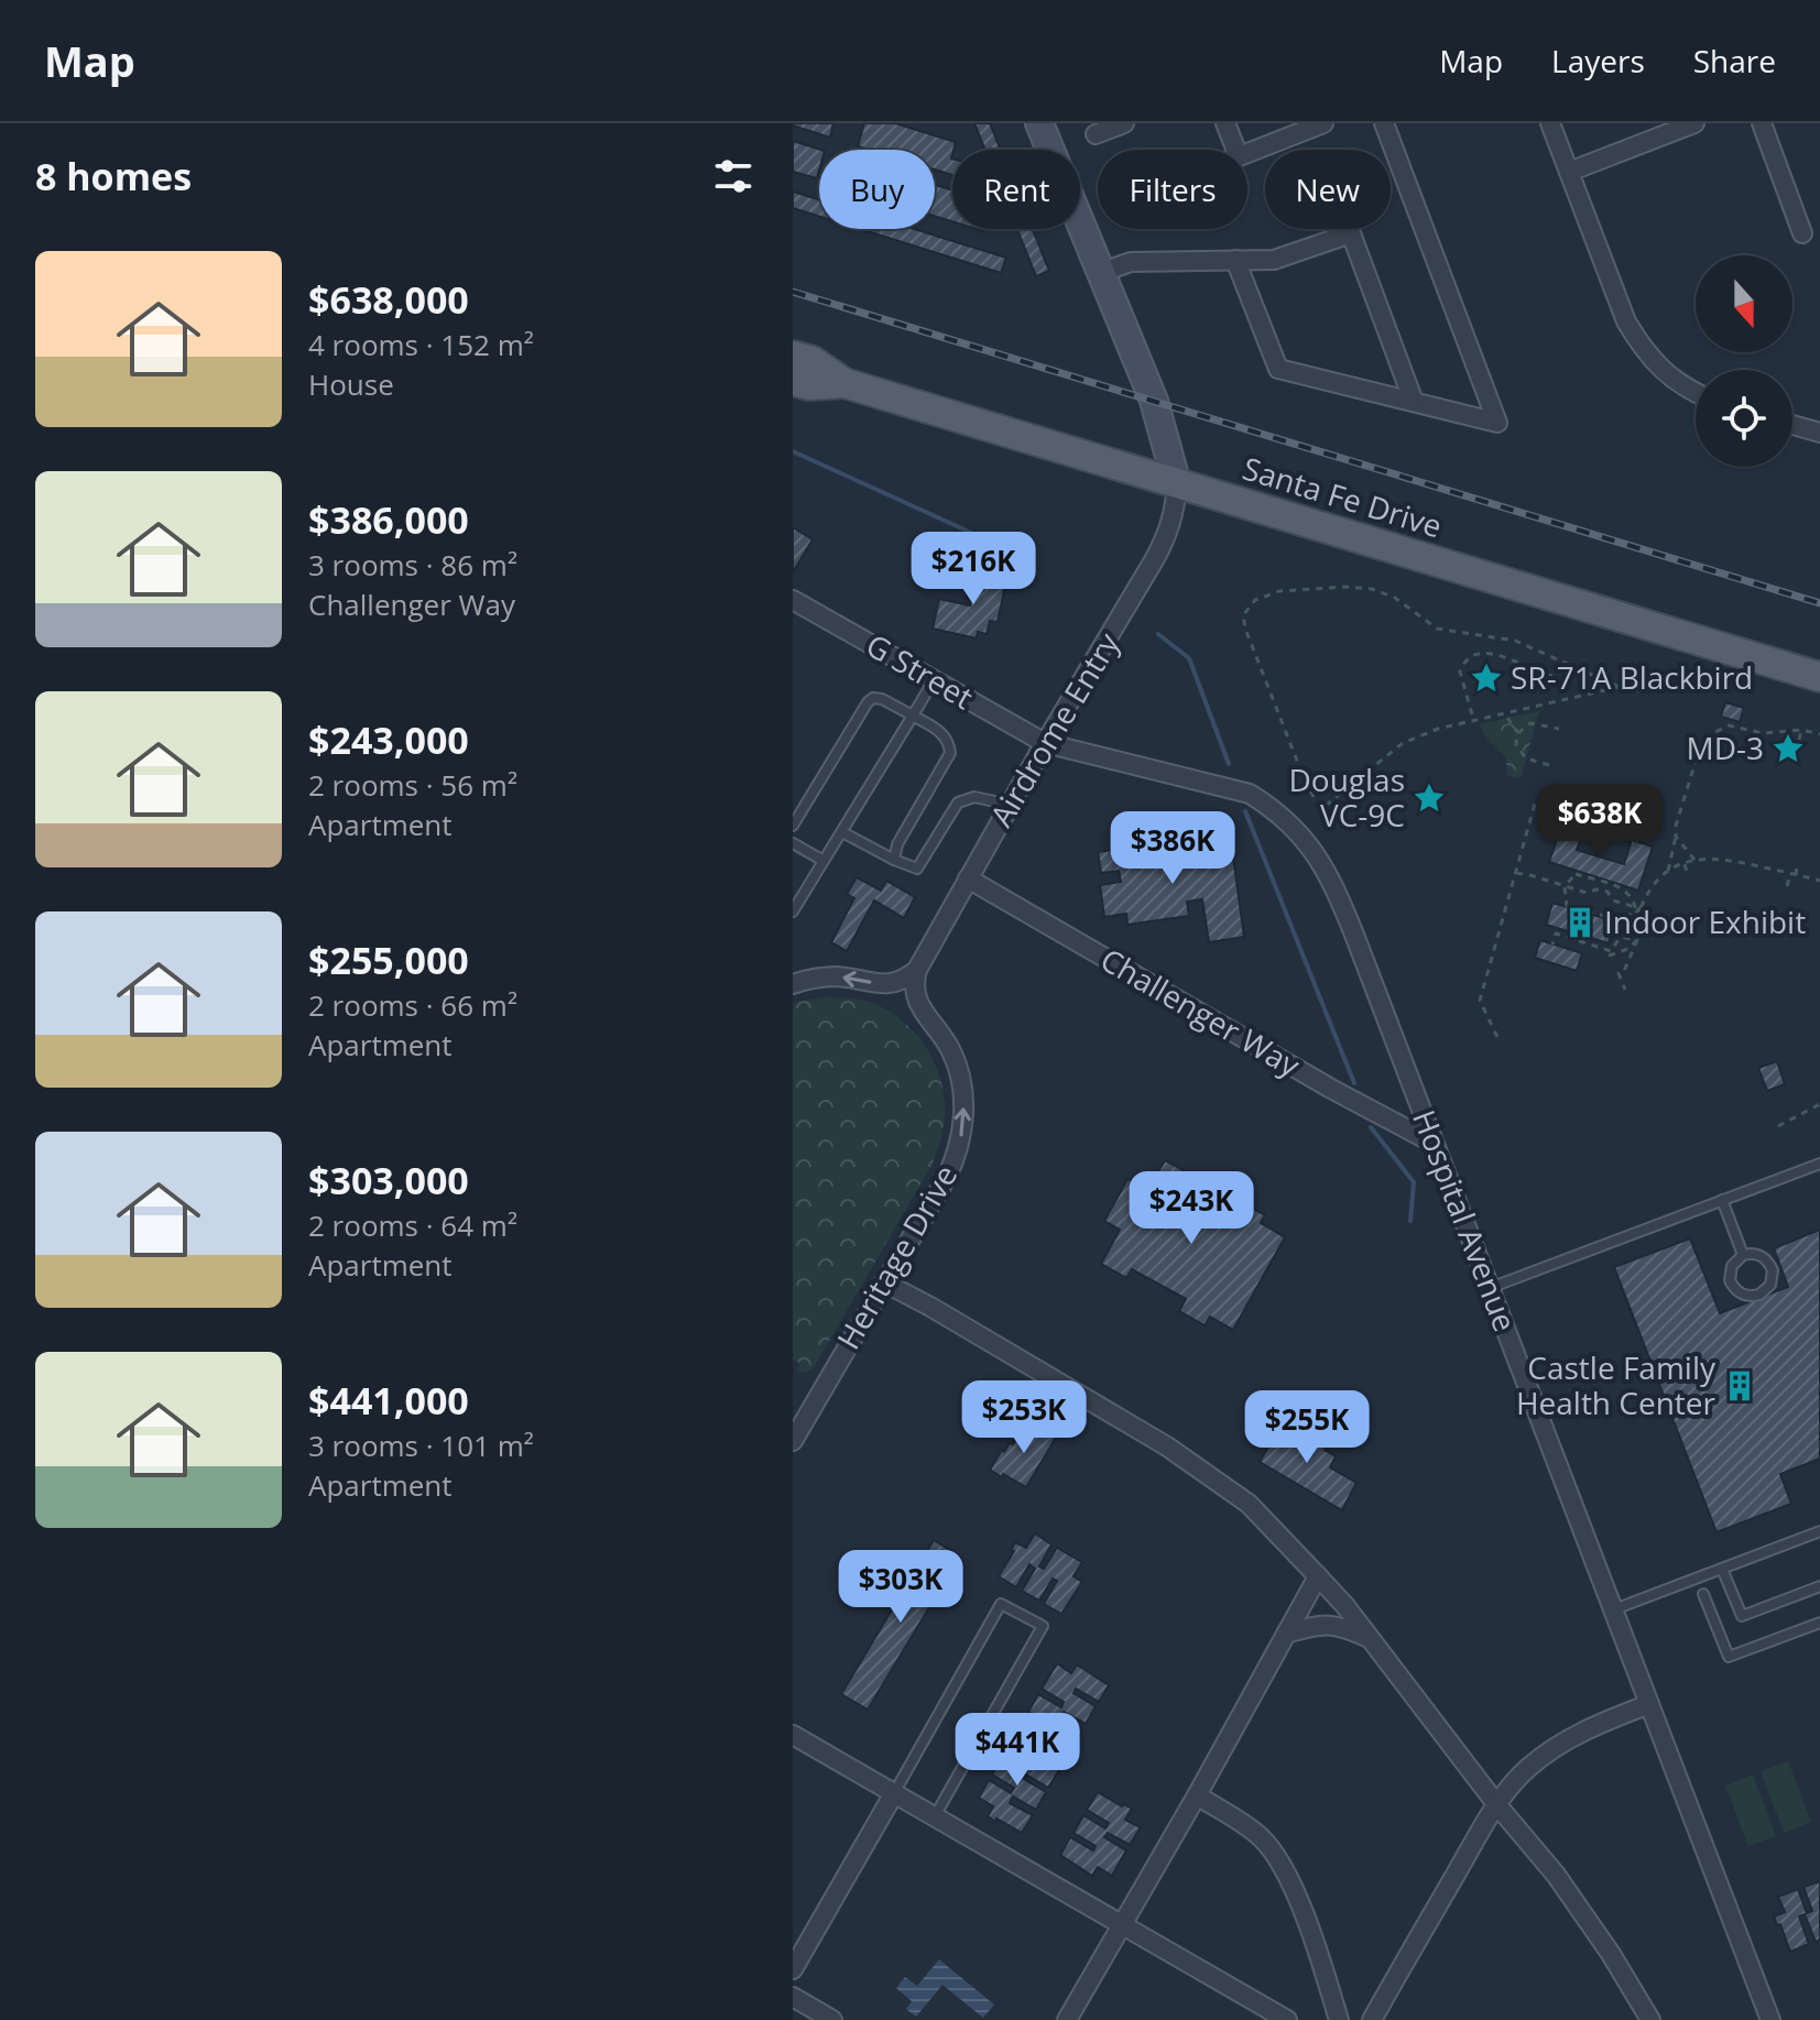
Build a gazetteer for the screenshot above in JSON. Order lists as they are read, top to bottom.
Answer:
{
  "streets": {
    "main road": ["Santa Fe Drive"],
    "street": [
      "G Street",
      "Airdrome Entry",
      "Challenger Way",
      "Hospital Avenue",
      "Heritage Drive"
    ]
  },
  "crossings": [
    ["Santa Fe Drive", "Airdrome Entry"],
    ["G Street", "Airdrome Entry"],
    ["G Street", "Hospital Avenue"],
    ["Airdrome Entry", "Challenger Way"],
    ["Airdrome Entry", "Hospital Avenue"],
    ["Airdrome Entry", "Heritage Drive"],
    ["Challenger Way", "Hospital Avenue"]
  ],
  "one_way": ["Heritage Drive"],
  "places": {
    "place": ["SR-71A Blackbird", "MD-3", "Douglas VC-9C"],
    "building": ["Indoor Exhibit", "Castle Family Health Center"]
  },
  "north": "bottom",
  "page": {
    "header": "Map",
    "nav": ["Map", "Layers", "Share"],
    "heading": "8 homes",
    "chip": [
      "Buy",
      "Rent",
      "Filters",
      "New"
    ],
    "list": [
      {
        "name": "$638,000",
        "note": "4 rooms · 152 m² · House"
      },
      {
        "name": "$386,000",
        "note": "3 rooms · 86 m² · Challenger Way"
      },
      {
        "name": "$243,000",
        "note": "2 rooms · 56 m² · Apartment"
      },
      {
        "name": "$255,000",
        "note": "2 rooms · 66 m² · Apartment"
      },
      {
        "name": "$303,000",
        "note": "2 rooms · 64 m² · Apartment"
      },
      {
        "name": "$441,000",
        "note": "3 rooms · 101 m² · Apartment"
      }
    ],
    "price": [
      "$216K",
      "$638K",
      "$386K",
      "$243K",
      "$253K",
      "$255K",
      "$303K",
      "$441K"
    ]
  }
}
